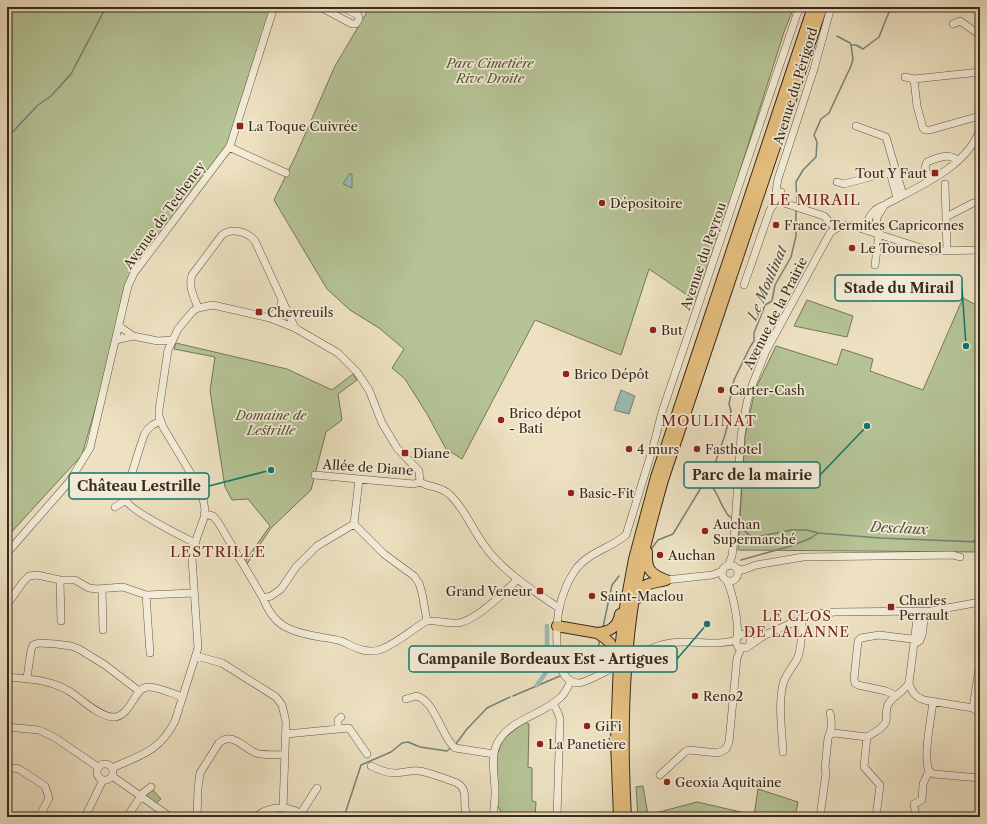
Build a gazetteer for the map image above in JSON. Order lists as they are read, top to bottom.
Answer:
{
  "streets": {
    "street": [
      "Avenue du Périgord",
      "Avenue de Techeney",
      "Avenue du Peyrou",
      "Avenue de la Prairie",
      "Allée de Diane"
    ]
  },
  "districts": [
    "LE MIRAIL",
    "MOULINAT",
    "LESTRILLE",
    "LE CLOS DE LALANNE"
  ],
  "water": ["Le Moulinat", "Desclaux"],
  "parks": ["Parc Cimetière Rive Droite", "Domaine de Lestrille"],
  "places": {
    "transit": [
      "La Toque Cuivrée",
      "Tout Y Faut",
      "Chevreuils",
      "Diane",
      "Grand Veneur",
      "Charles Perrault"
    ],
    "other": [
      "Dépositoire",
      "France Termites Capricornes",
      "Le Tournesol",
      "But",
      "Stade du Mirail",
      "Brico Dépôt",
      "Carter-Cash",
      "Brico dépot - Bati",
      "Parc de la mairie",
      "4 murs",
      "Fasthotel",
      "Château Lestrille",
      "Basic-Fit",
      "Auchan Supermarché",
      "Auchan",
      "Saint-Maclou",
      "Campanile Bordeaux Est - Artigues",
      "Reno2",
      "GiFi",
      "La Panetière",
      "Geoxia Aquitaine"
    ]
  }
}
